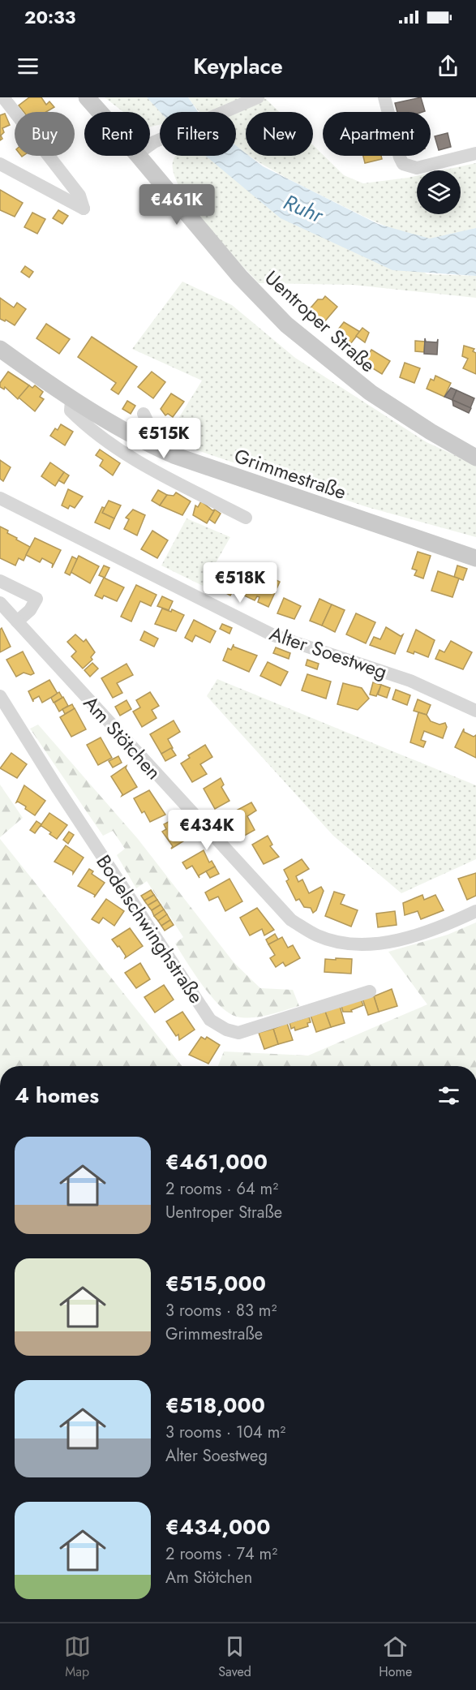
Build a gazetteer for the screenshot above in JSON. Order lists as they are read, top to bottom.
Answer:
{
  "streets": {
    "main road": ["Uentroper Straße", "Grimmestraße"],
    "street": ["Alter Soestweg", "Am Stötchen", "Bodelschwinghstraße"]
  },
  "water": ["Ruhr"],
  "page": {
    "status": "20:33",
    "header": "Keyplace",
    "chip": [
      "Buy",
      "Rent",
      "Filters",
      "New",
      "Apartment"
    ],
    "price": [
      "€461K",
      "€515K",
      "€518K",
      "€434K"
    ],
    "heading": "4 homes",
    "list": [
      {
        "name": "€461,000",
        "note": "2 rooms · 64 m² · Uentroper Straße"
      },
      {
        "name": "€515,000",
        "note": "3 rooms · 83 m² · Grimmestraße"
      },
      {
        "name": "€518,000",
        "note": "3 rooms · 104 m² · Alter Soestweg"
      },
      {
        "name": "€434,000",
        "note": "2 rooms · 74 m² · Am Stötchen"
      }
    ],
    "tabs": ["Map", "Saved", "Home"]
  }
}
